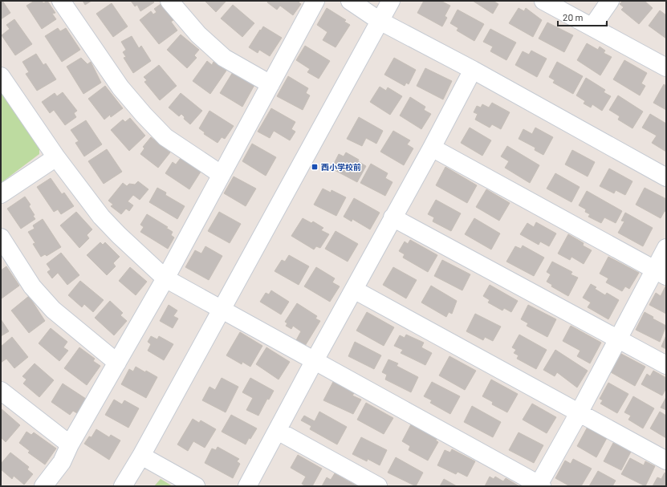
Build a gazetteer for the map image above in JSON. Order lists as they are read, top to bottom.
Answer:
{
  "places": {
    "transit": ["西小学校前"]
  },
  "scale_bar": "20 m"
}
